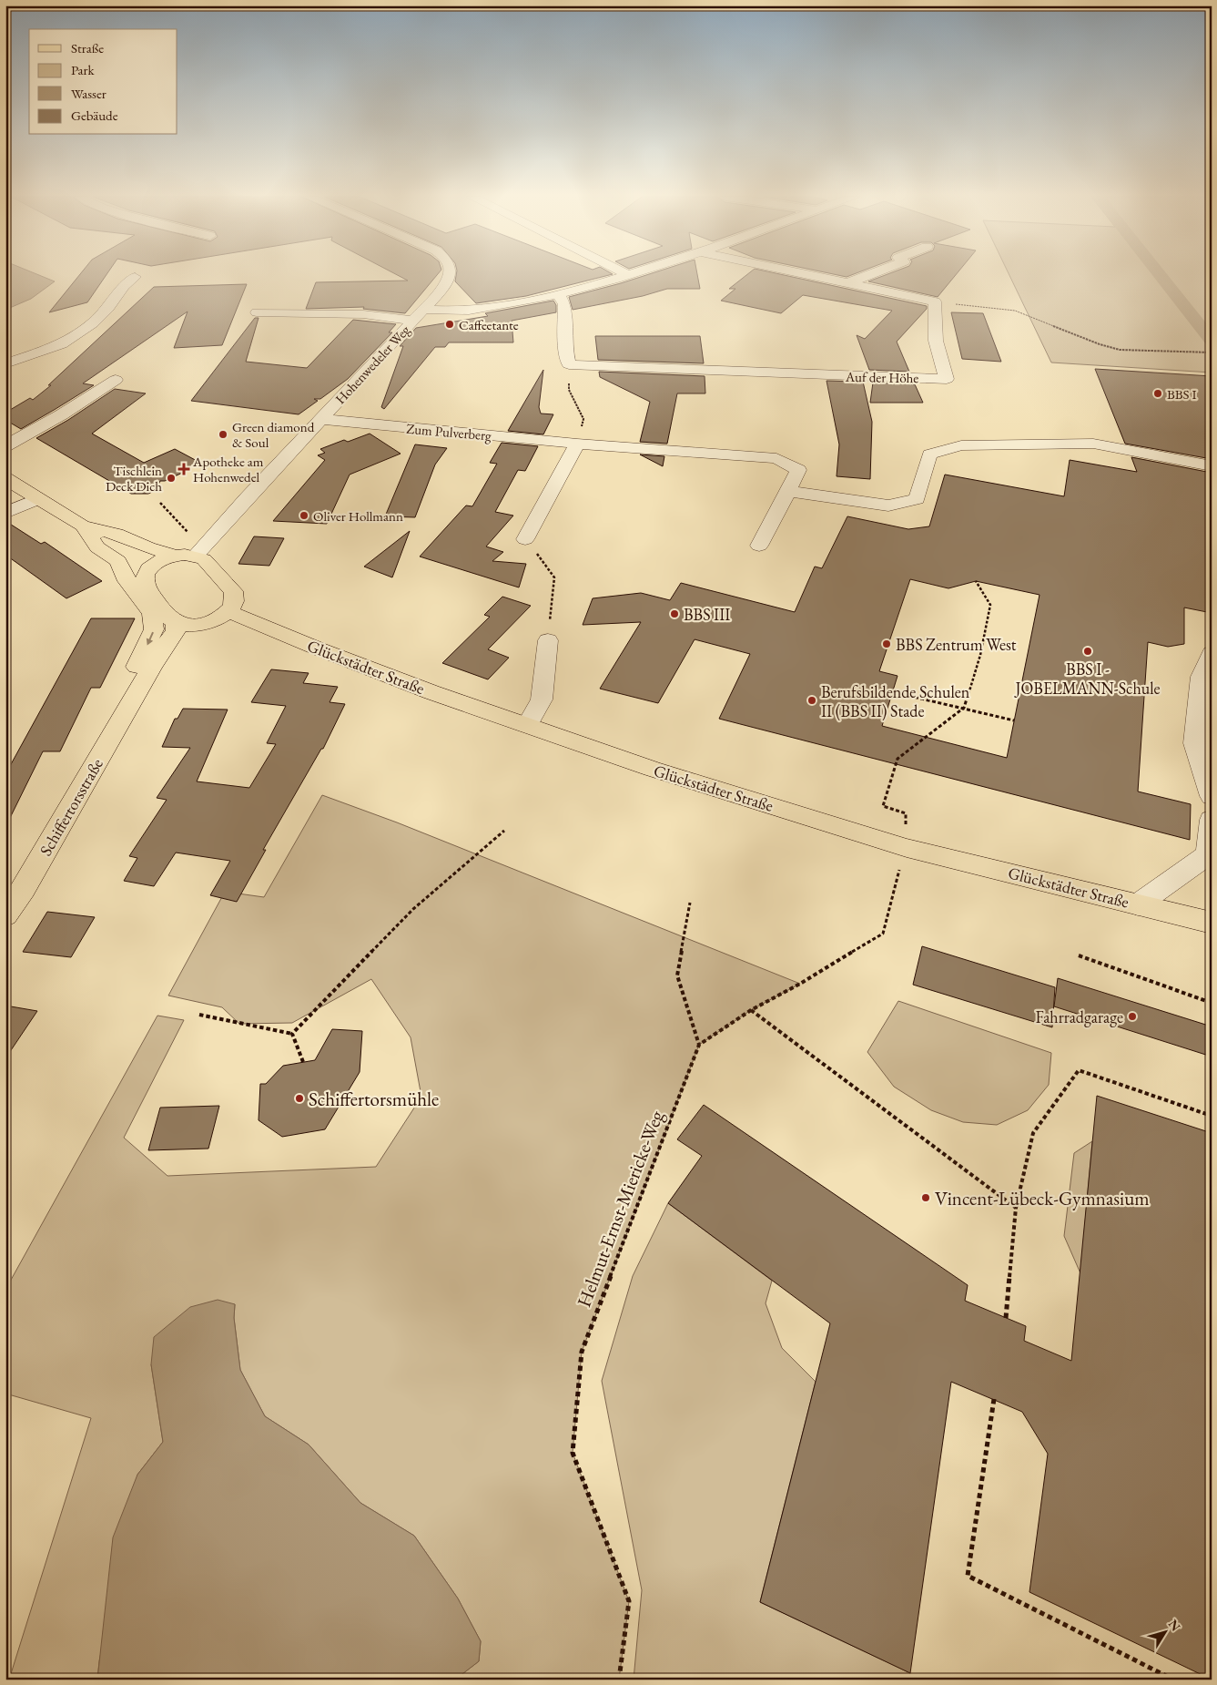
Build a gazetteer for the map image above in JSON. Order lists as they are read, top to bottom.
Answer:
{
  "streets": {
    "main road": ["Glückstädter Straße", "Schiffertorsstraße"],
    "street": ["Hohenwedeler Weg", "Auf der Höhe", "Zum Pulverberg"],
    "path": ["Helmut-Ernst-Miericke-Weg"]
  },
  "crossings": [
    ["Hohenwedeler Weg", "Zum Pulverberg"],
    ["Hohenwedeler Weg", "Glückstädter Straße"],
    ["Hohenwedeler Weg", "Schiffertorsstraße"],
    ["Glückstädter Straße", "Schiffertorsstraße"]
  ],
  "places": {
    "other": [
      "Caffeetante",
      "BBS I",
      "Green diamond & Soul",
      "Tischlein Deck Dich",
      "Oliver Hollmann",
      "BBS III",
      "BBS Zentrum West",
      "BBS I - JOBELMANN-Schule",
      "Berufsbildende Schulen II (BBS II) Stade",
      "Fahrradgarage",
      "Schiffertorsmühle",
      "Vincent-Lübeck-Gymnasium"
    ],
    "health": ["Apotheke am Hohenwedel"]
  },
  "legend": [
    "Straße",
    "Park",
    "Wasser",
    "Gebäude"
  ],
  "north": "top right"
}
